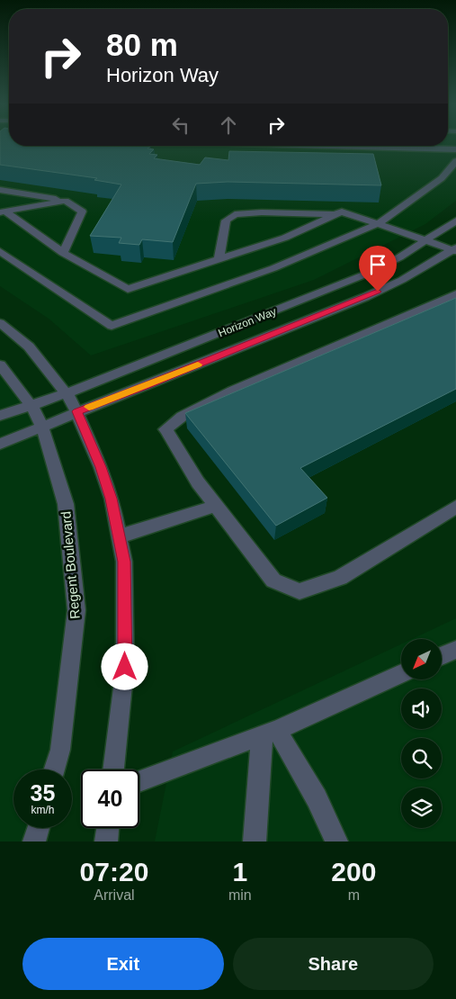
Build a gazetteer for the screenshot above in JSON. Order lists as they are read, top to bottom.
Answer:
{
  "streets": {
    "street": ["Horizon Way", "Regent Boulevard"]
  },
  "crossings": [
    ["Horizon Way", "Regent Boulevard"]
  ],
  "north": "bottom left",
  "page": {
    "turn": ["80 m", "Horizon Way"],
    "speed": "35 km/h",
    "limit": "40",
    "eta": [
      "07:20",
      "Arrival",
      "1",
      "min",
      "200",
      "m"
    ],
    "buttons": ["Exit", "Share"]
  }
}
